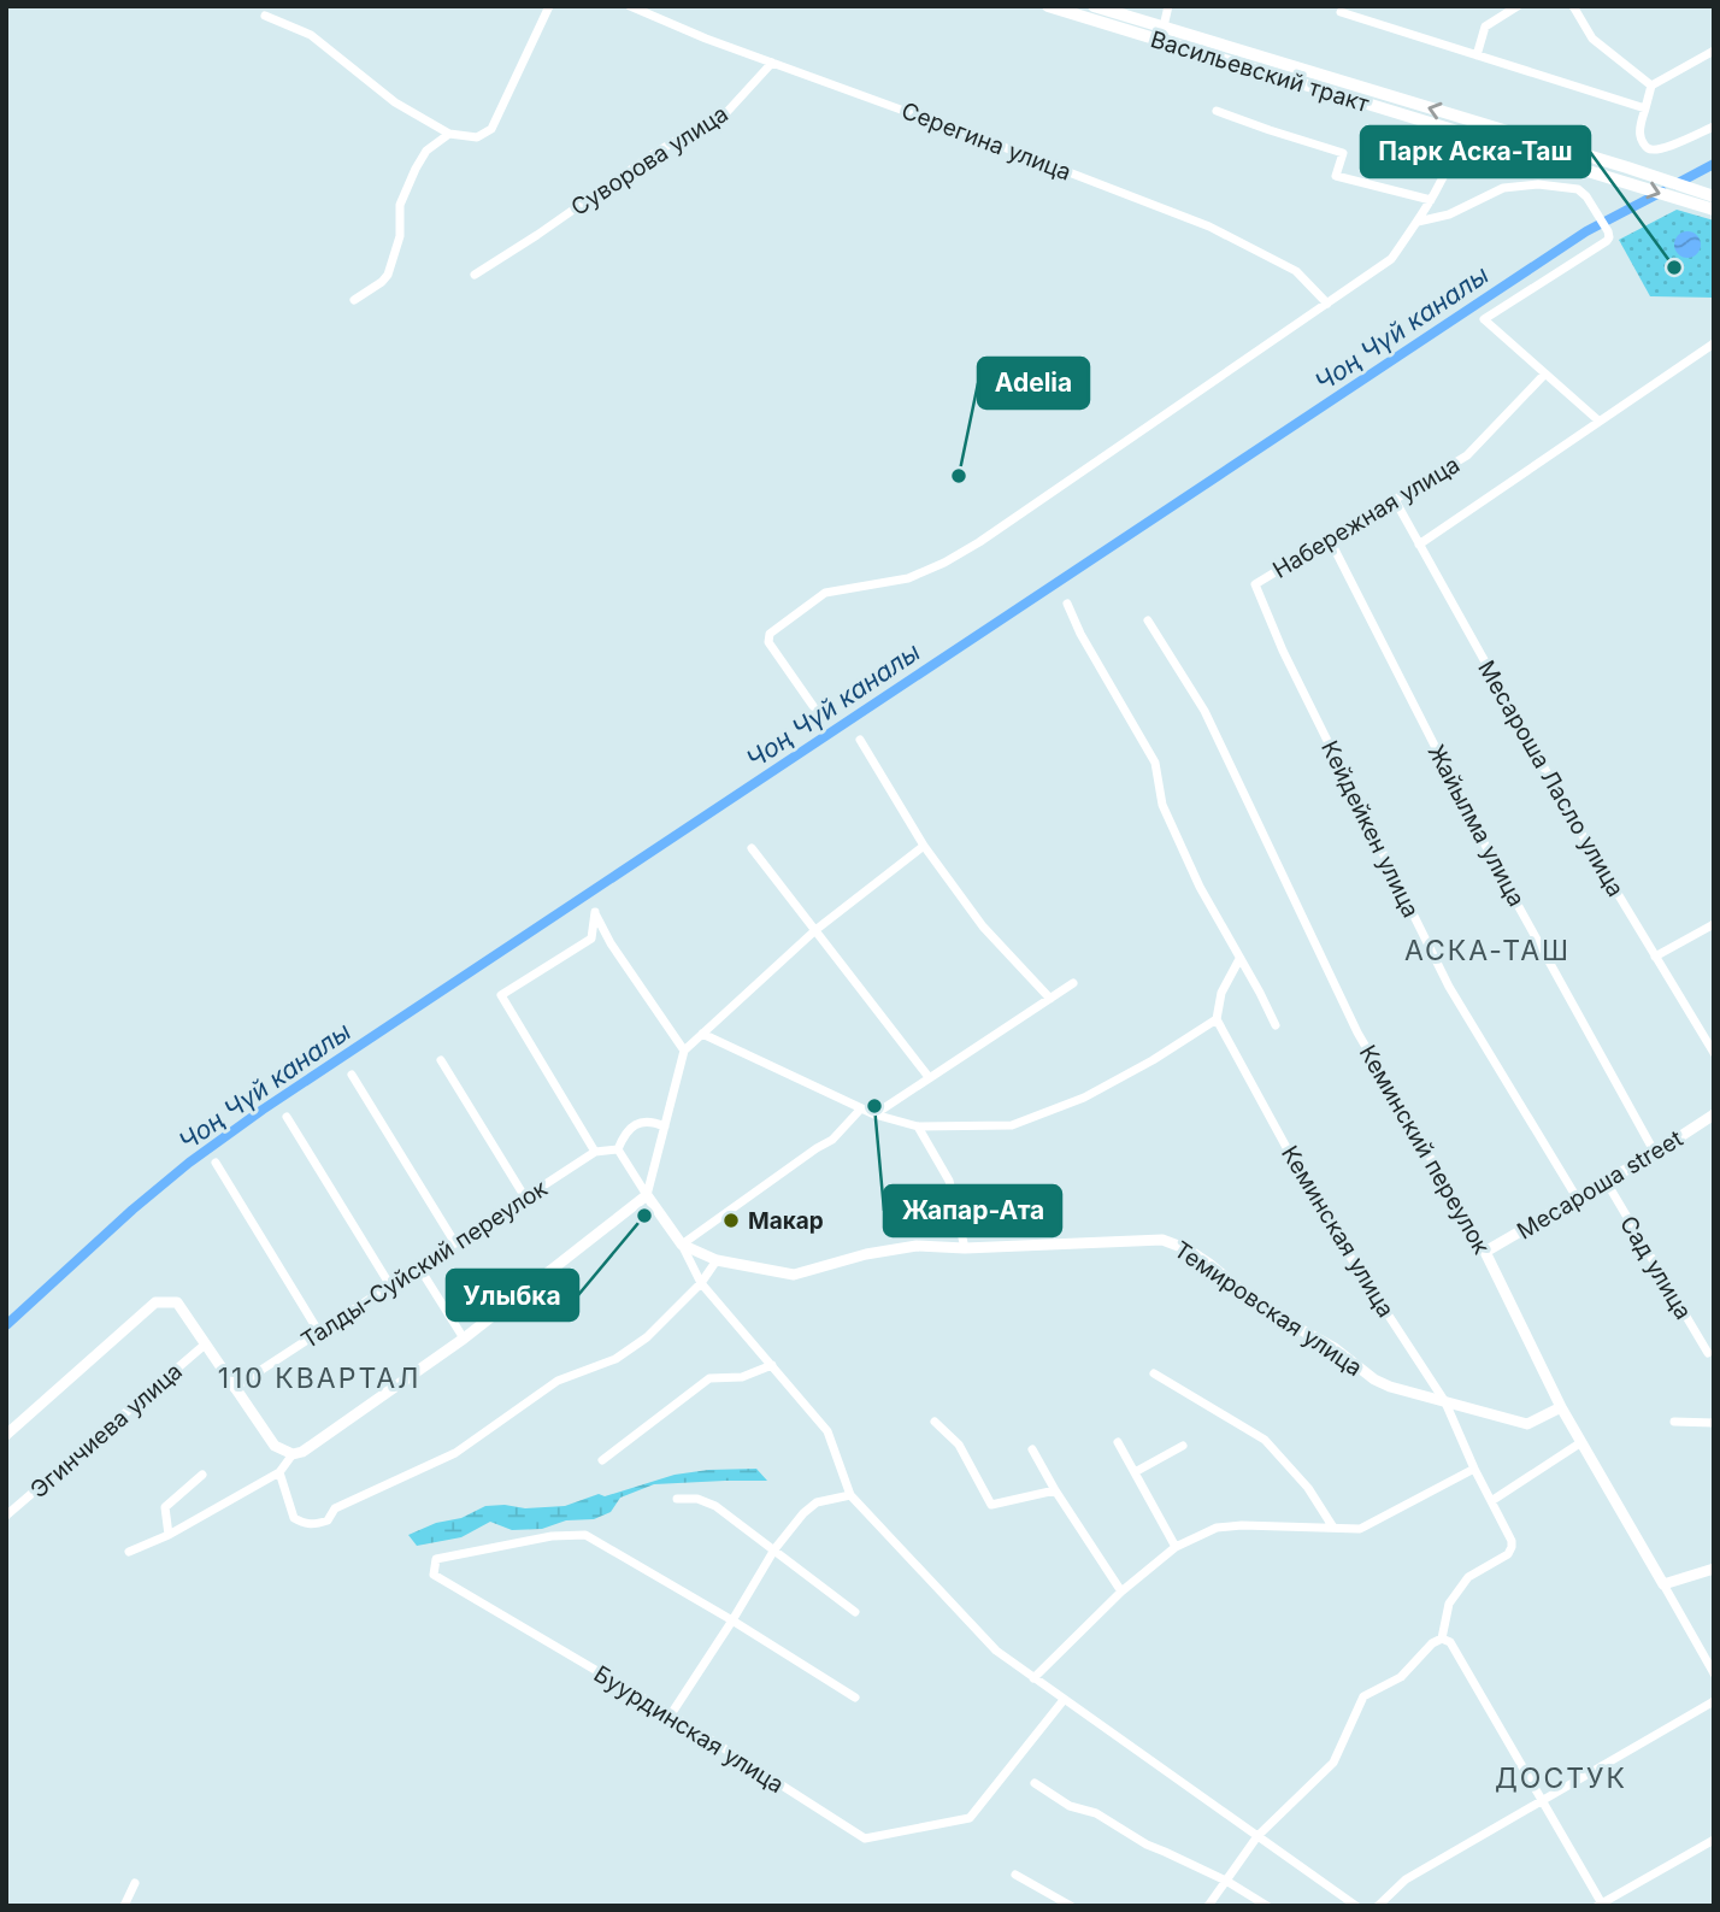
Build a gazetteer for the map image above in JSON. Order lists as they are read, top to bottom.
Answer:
{
  "streets": {
    "main road": ["Васильевский тракт"],
    "street": [
      "Серегина улица",
      "Суворова улица",
      "Набережная улица",
      "Месароша Ласло улица",
      "Жайылма улица",
      "Кейдейкен улица",
      "Кеминский переулок",
      "Месароша street",
      "Кеминская улица",
      "Талды-Суйский переулок",
      "Сад улица",
      "Темировская улица",
      "Эгинчиева улица",
      "Буурдинская улица"
    ]
  },
  "crossings": [
    ["Серегина улица", "Суворова улица"],
    ["Набережная улица", "Месароша Ласло улица"],
    ["Набережная улица", "Жайылма улица"],
    ["Набережная улица", "Кейдейкен улица"],
    ["Жайылма улица", "Месароша street"],
    ["Кейдейкен улица", "Месароша street"],
    ["Кеминский переулок", "Месароша street"],
    ["Кеминский переулок", "Темировская улица"],
    ["Месароша street", "Сад улица"],
    ["Кеминская улица", "Темировская улица"]
  ],
  "districts": ["АСКА-ТАШ", "110 КВАРТАЛ", "ДОСТУК"],
  "water": ["Чоң Чүй каналы"],
  "places": [
    "Парк Аска-Таш",
    "Adelia",
    "Жапар-Ата",
    "Улыбка",
    "Макар"
  ]
}
